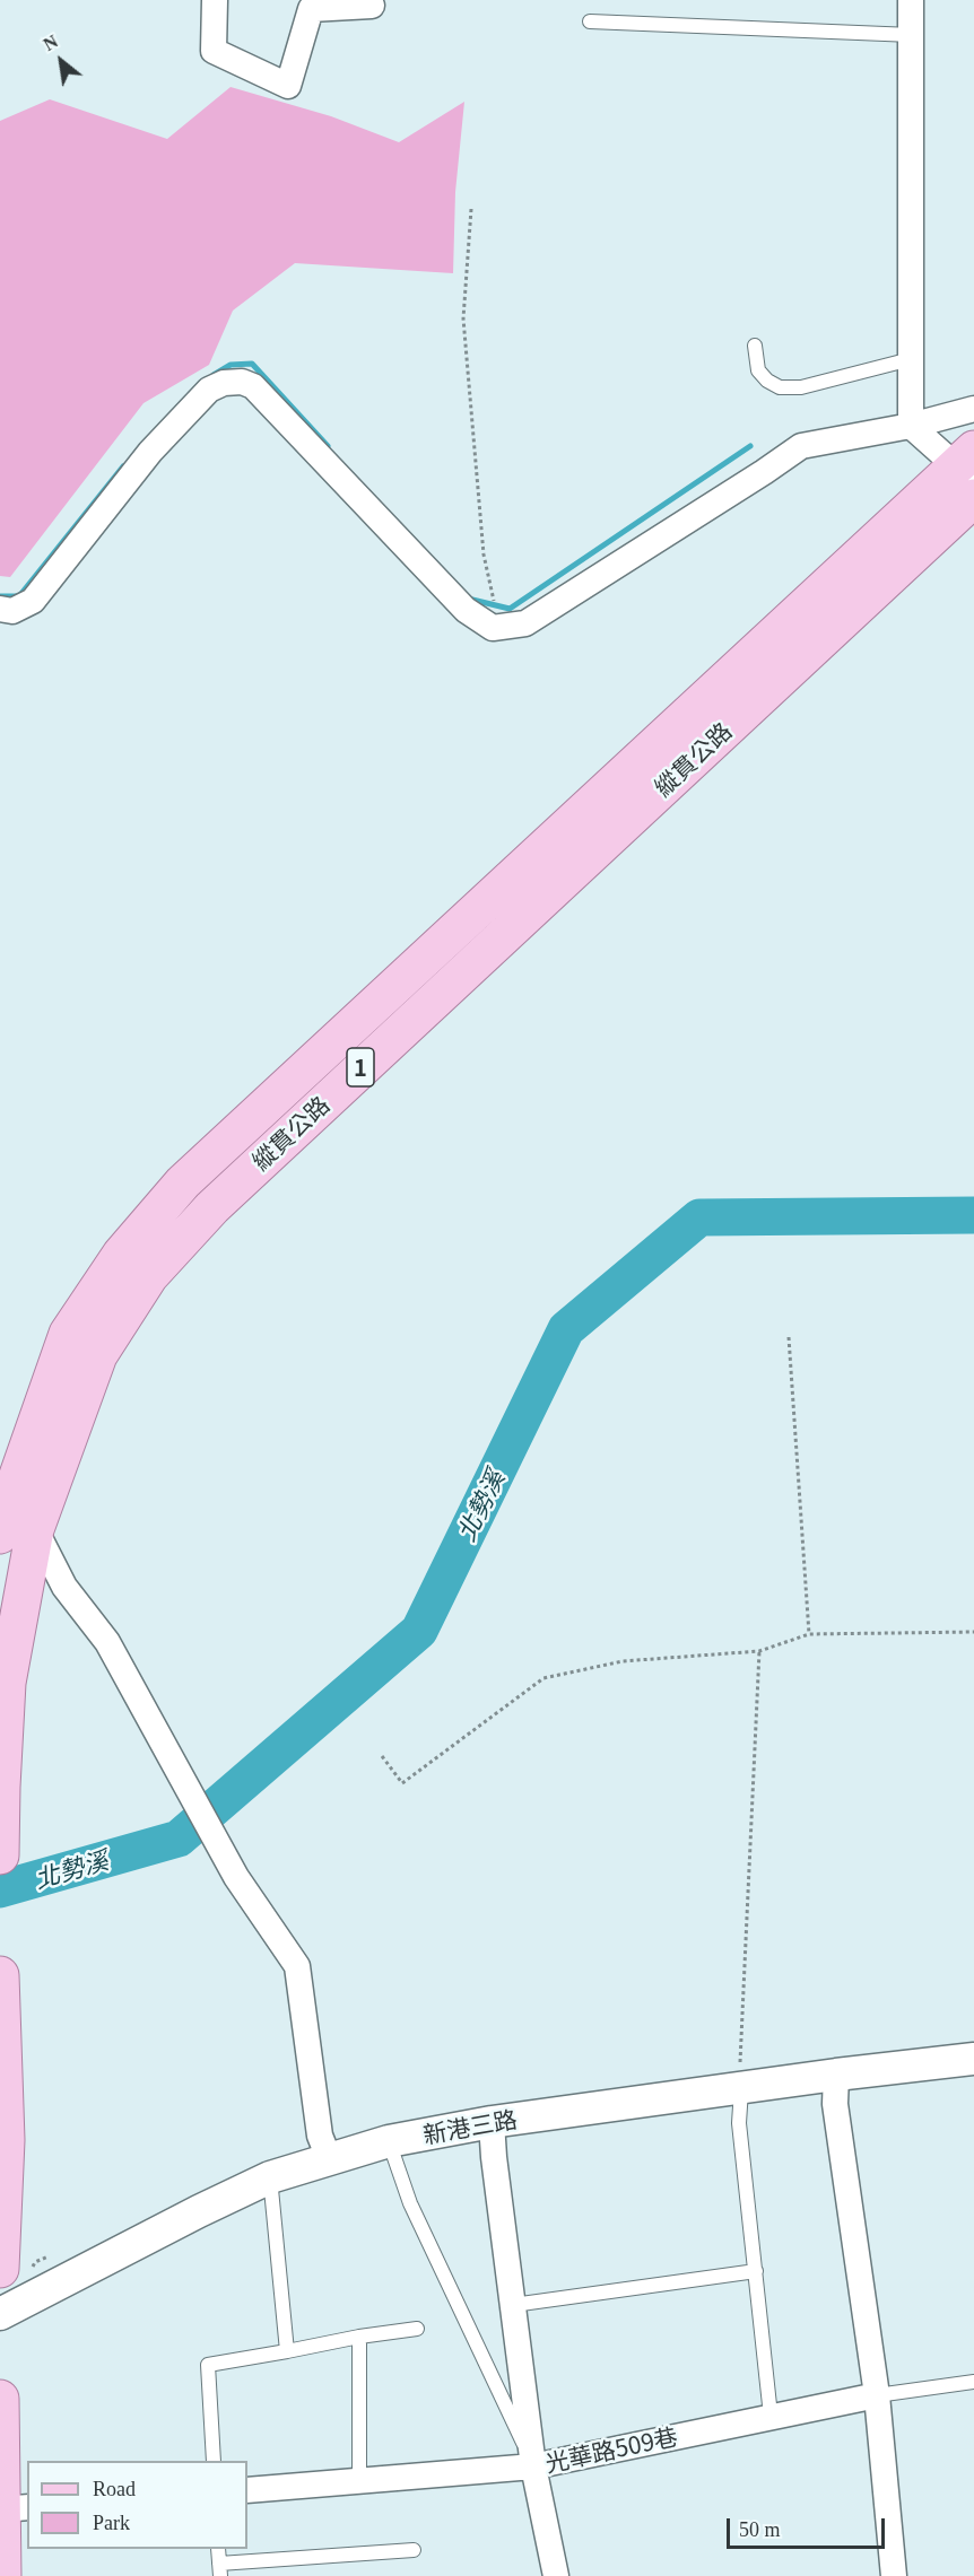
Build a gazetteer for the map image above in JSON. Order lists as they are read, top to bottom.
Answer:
{
  "streets": {
    "main road": ["縱貫公路", "1"],
    "street": ["新港三路", "光華路509巷"]
  },
  "water": ["北勢溪"],
  "legend": ["Road", "Park"],
  "scale_bar": "50 m",
  "north": "top left"
}
